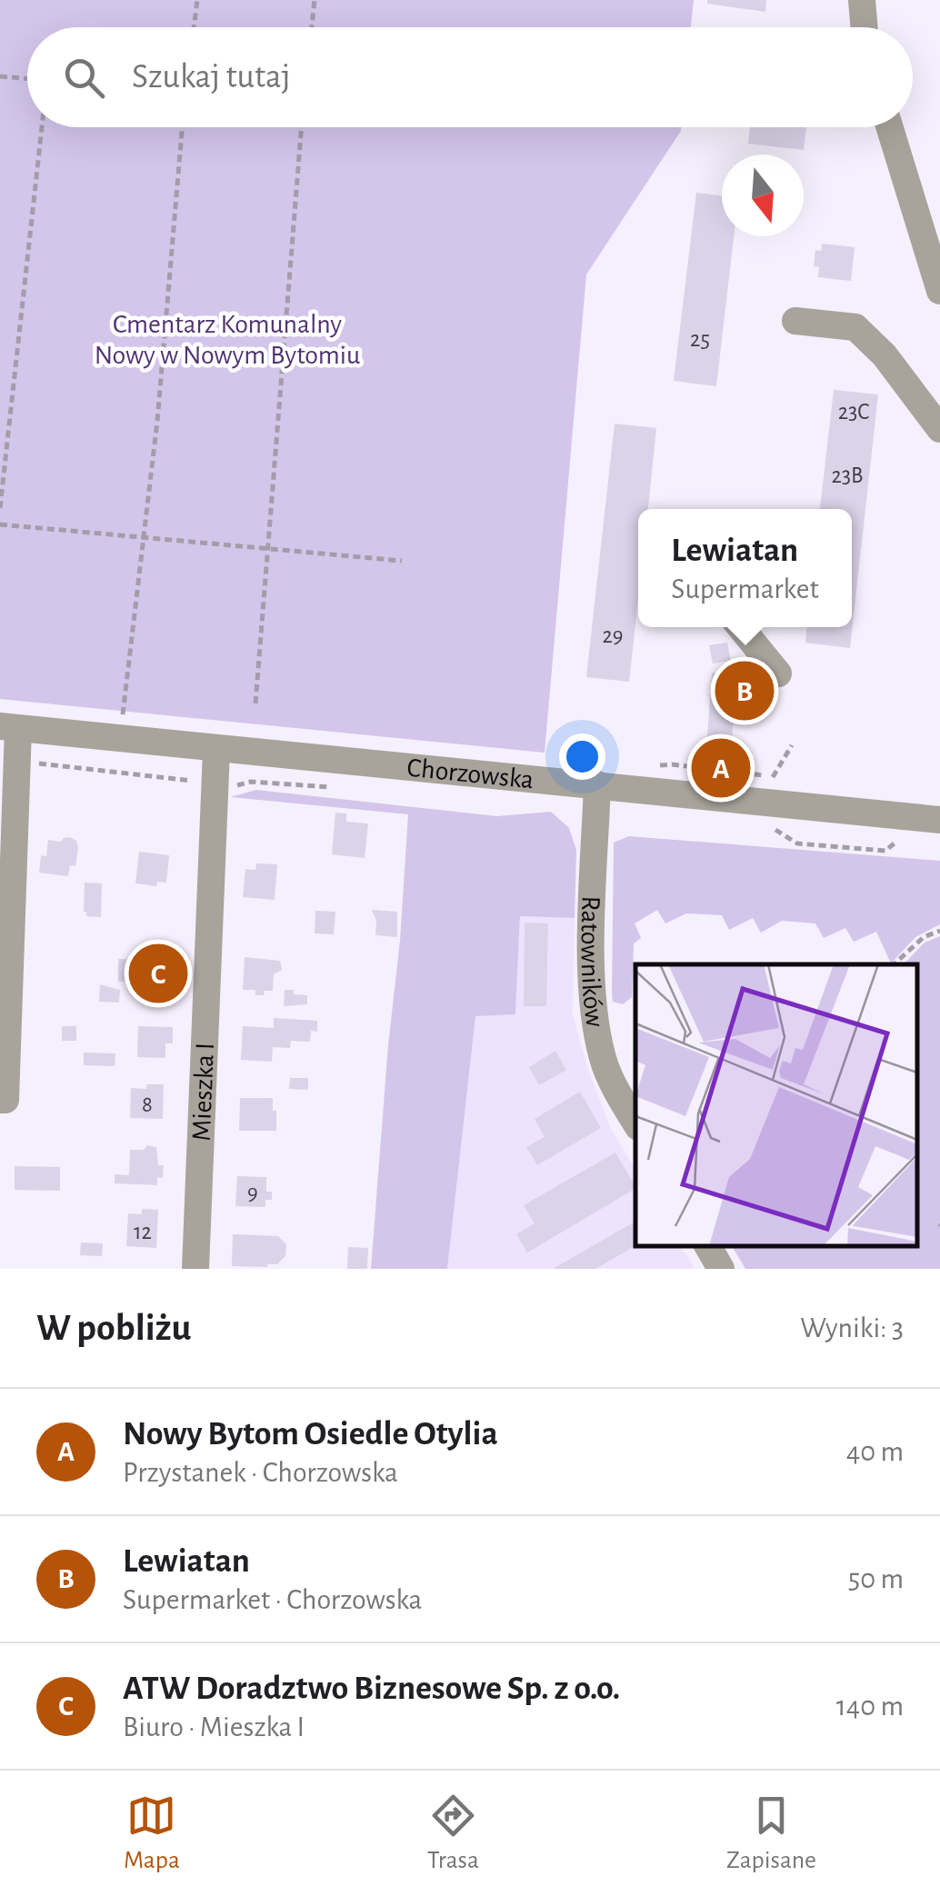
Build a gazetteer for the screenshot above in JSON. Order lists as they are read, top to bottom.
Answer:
{
  "streets": {
    "street": ["Chorzowska", "Ratowników", "Mieszka I"]
  },
  "crossings": [
    ["Chorzowska", "Ratowników"],
    ["Chorzowska", "Mieszka I"]
  ],
  "parks": ["Cmentarz Komunalny Nowy w Nowym Bytomiu"],
  "house_numbers": [
    "25",
    "23C",
    "23B",
    "29",
    "8",
    "9",
    "12"
  ],
  "north": "bottom",
  "page": {
    "search": "Szukaj tutaj",
    "popup": ["Lewiatan", "Supermarket"],
    "pins": ["B", "A", "C"],
    "heading": ["W pobliżu", "Wyniki: 3"],
    "list": [
      {
        "mark": "A",
        "name": "Nowy Bytom Osiedle Otylia",
        "note": "Przystanek · Chorzowska",
        "value": "40 m"
      },
      {
        "mark": "B",
        "name": "Lewiatan",
        "note": "Supermarket · Chorzowska",
        "value": "50 m"
      },
      {
        "mark": "C",
        "name": "ATW Doradztwo Biznesowe Sp. z o.o.",
        "note": "Biuro · Mieszka I",
        "value": "140 m"
      }
    ],
    "nav": ["Mapa", "Trasa", "Zapisane"]
  }
}
